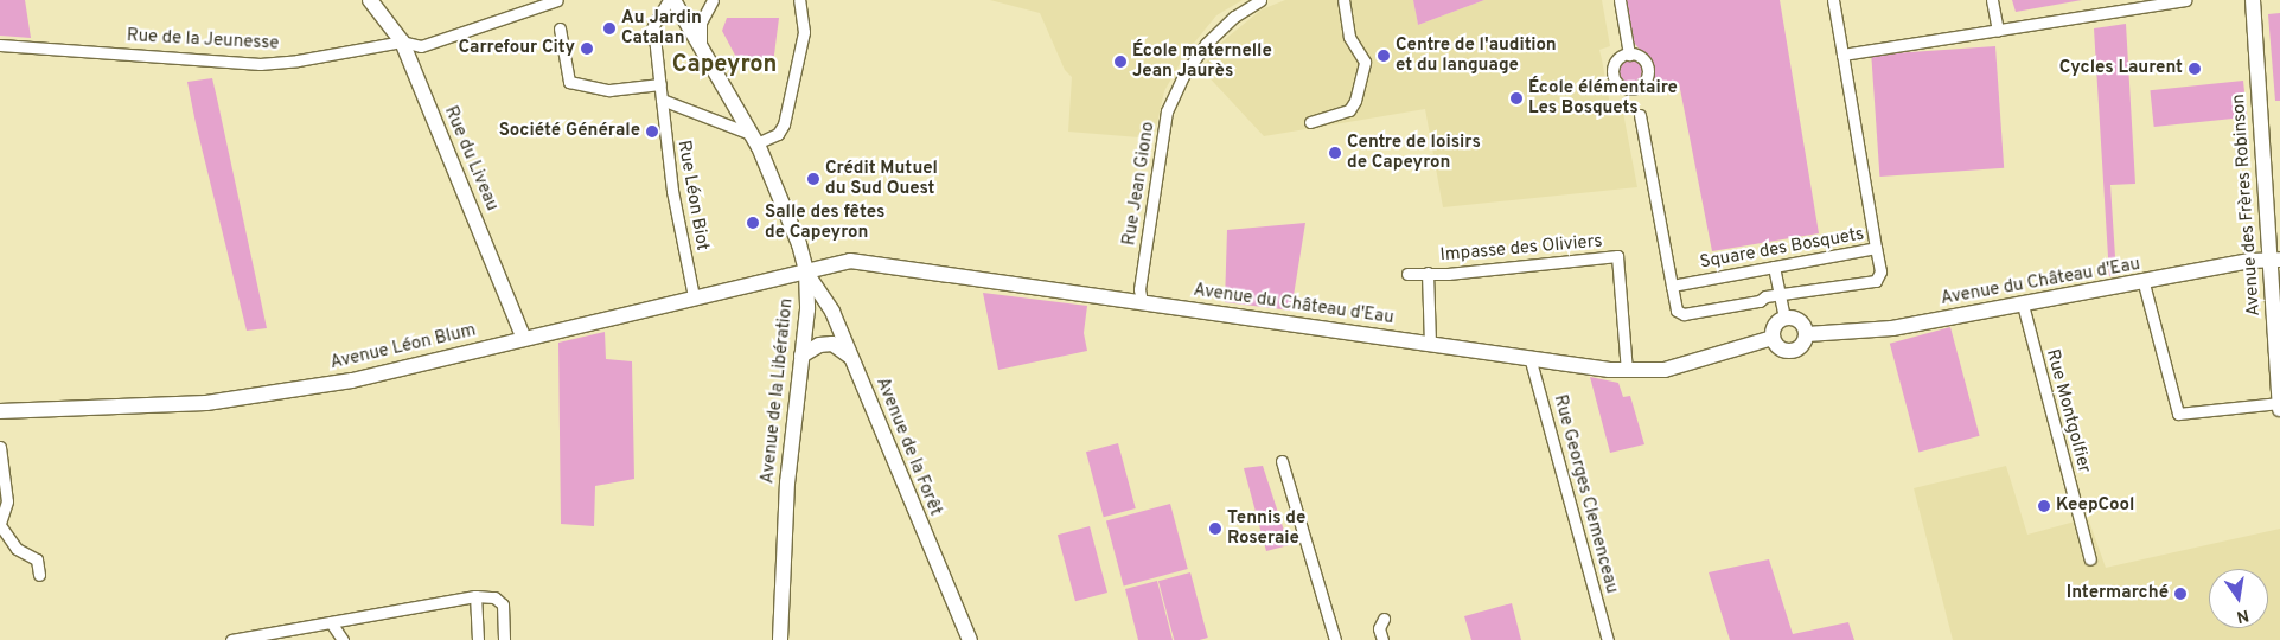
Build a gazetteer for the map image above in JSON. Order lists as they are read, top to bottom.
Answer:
{
  "streets": {
    "street": [
      "Rue de la Jeunesse",
      "Rue du Liveau",
      "Rue Jean Giono",
      "Rue Léon Biot",
      "Avenue des Frères Robinson",
      "Impasse des Oliviers",
      "Square des Bosquets",
      "Avenue du Château d'Eau",
      "Avenue Léon Blum",
      "Avenue de la Libération",
      "Rue Montgolfier",
      "Avenue de la Forêt",
      "Rue Georges Clemenceau"
    ]
  },
  "crossings": [
    ["Rue de la Jeunesse", "Rue du Liveau"],
    ["Rue du Liveau", "Avenue Léon Blum"],
    ["Rue Jean Giono", "Avenue du Château d'Eau"],
    ["Rue Léon Biot", "Avenue Léon Blum"],
    ["Rue Léon Biot", "Avenue de la Libération"],
    ["Avenue des Frères Robinson", "Avenue du Château d'Eau"],
    ["Impasse des Oliviers", "Avenue du Château d'Eau"],
    ["Avenue du Château d'Eau", "Avenue Léon Blum"],
    ["Avenue du Château d'Eau", "Avenue de la Libération"],
    ["Avenue du Château d'Eau", "Rue Montgolfier"],
    ["Avenue du Château d'Eau", "Avenue de la Forêt"],
    ["Avenue du Château d'Eau", "Rue Georges Clemenceau"],
    ["Avenue Léon Blum", "Avenue de la Libération"],
    ["Avenue Léon Blum", "Avenue de la Forêt"],
    ["Avenue de la Libération", "Avenue de la Forêt"]
  ],
  "districts": ["Capeyron"],
  "places": [
    "Au Jardin Catalan",
    "Carrefour City",
    "Centre de l'audition et du language",
    "École maternelle Jean Jaurès",
    "Cycles Laurent",
    "École élémentaire Les Bosquets",
    "Société Générale",
    "Centre de loisirs de Capeyron",
    "Crédit Mutuel du Sud Ouest",
    "Salle des fêtes de Capeyron",
    "KeepCool",
    "Tennis de Roseraie",
    "Intermarché"
  ],
  "north": "bottom"
}
